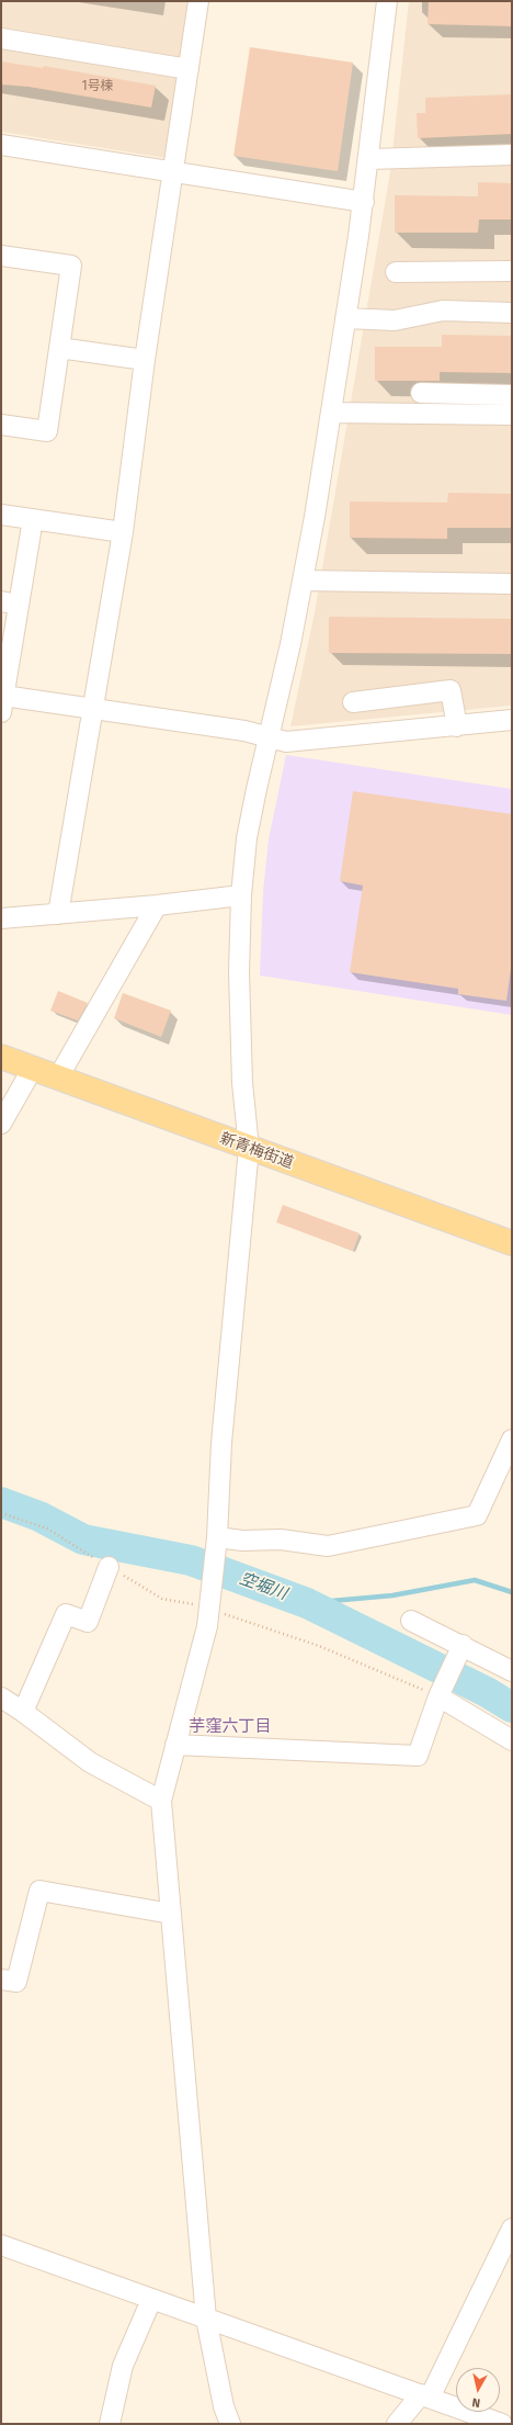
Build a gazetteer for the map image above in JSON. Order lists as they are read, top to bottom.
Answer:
{
  "streets": {
    "main road": ["新青梅街道"]
  },
  "districts": ["芋窪六丁目"],
  "water": ["空堀川"],
  "house_numbers": ["1号棟"],
  "north": "bottom"
}
